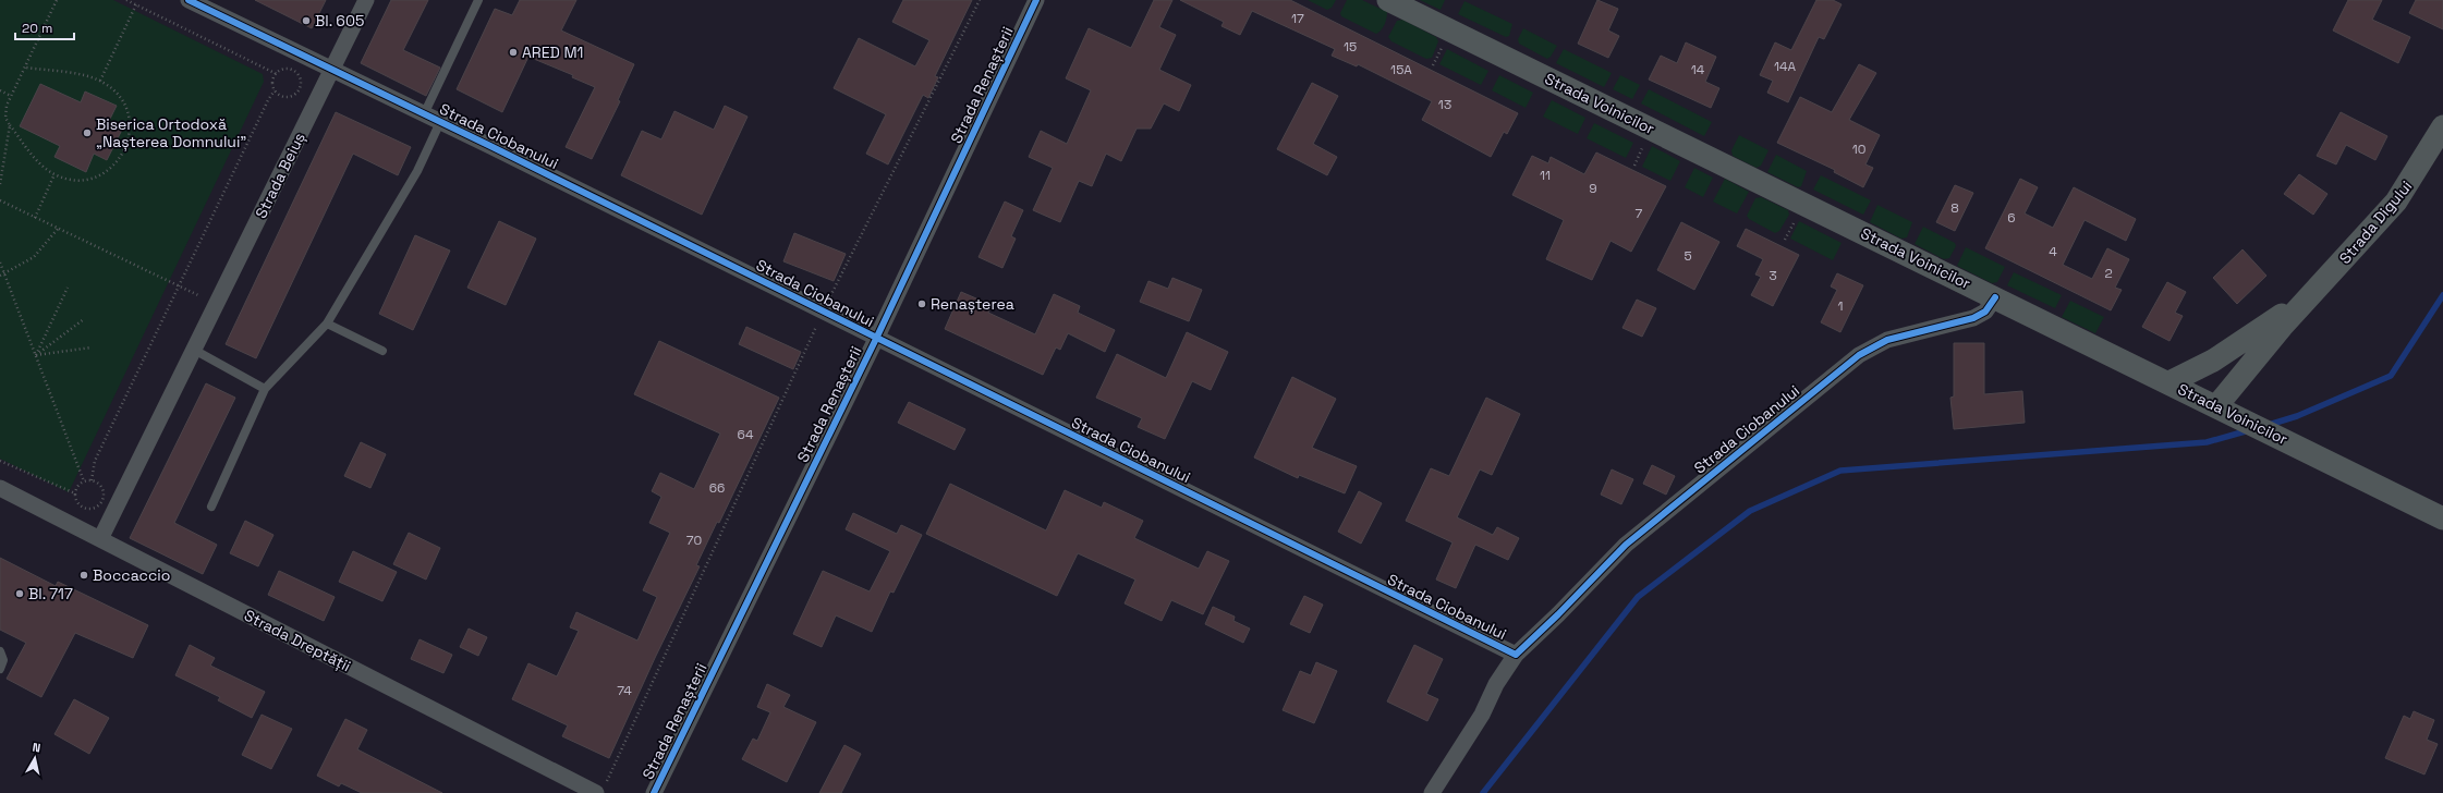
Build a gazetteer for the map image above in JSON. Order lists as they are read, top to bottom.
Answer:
{
  "streets": {
    "main road": ["Strada Voinicilor", "Strada Digului"],
    "street": [
      "Strada Renașterii",
      "Strada Ciobanului",
      "Strada Beiuș",
      "Strada Dreptății"
    ]
  },
  "crossings": [
    ["Strada Renașterii", "Strada Ciobanului"],
    ["Strada Voinicilor", "Strada Ciobanului"],
    ["Strada Voinicilor", "Strada Digului"],
    ["Strada Ciobanului", "Strada Beiuș"],
    ["Strada Beiuș", "Strada Dreptății"]
  ],
  "places": [
    "Bl. 605",
    "ARED M1",
    "Biserica Ortodoxă „Nașterea Domnului”",
    "Renașterea",
    "Boccaccio",
    "Bl. 717"
  ],
  "house_numbers": [
    "17",
    "15",
    "14A",
    "15A",
    "14",
    "13",
    "10",
    "11",
    "9",
    "8",
    "7",
    "6",
    "4",
    "5",
    "2",
    "3",
    "1",
    "64",
    "66",
    "70",
    "74"
  ],
  "scale_bar": "20 m",
  "north": "top"
}
